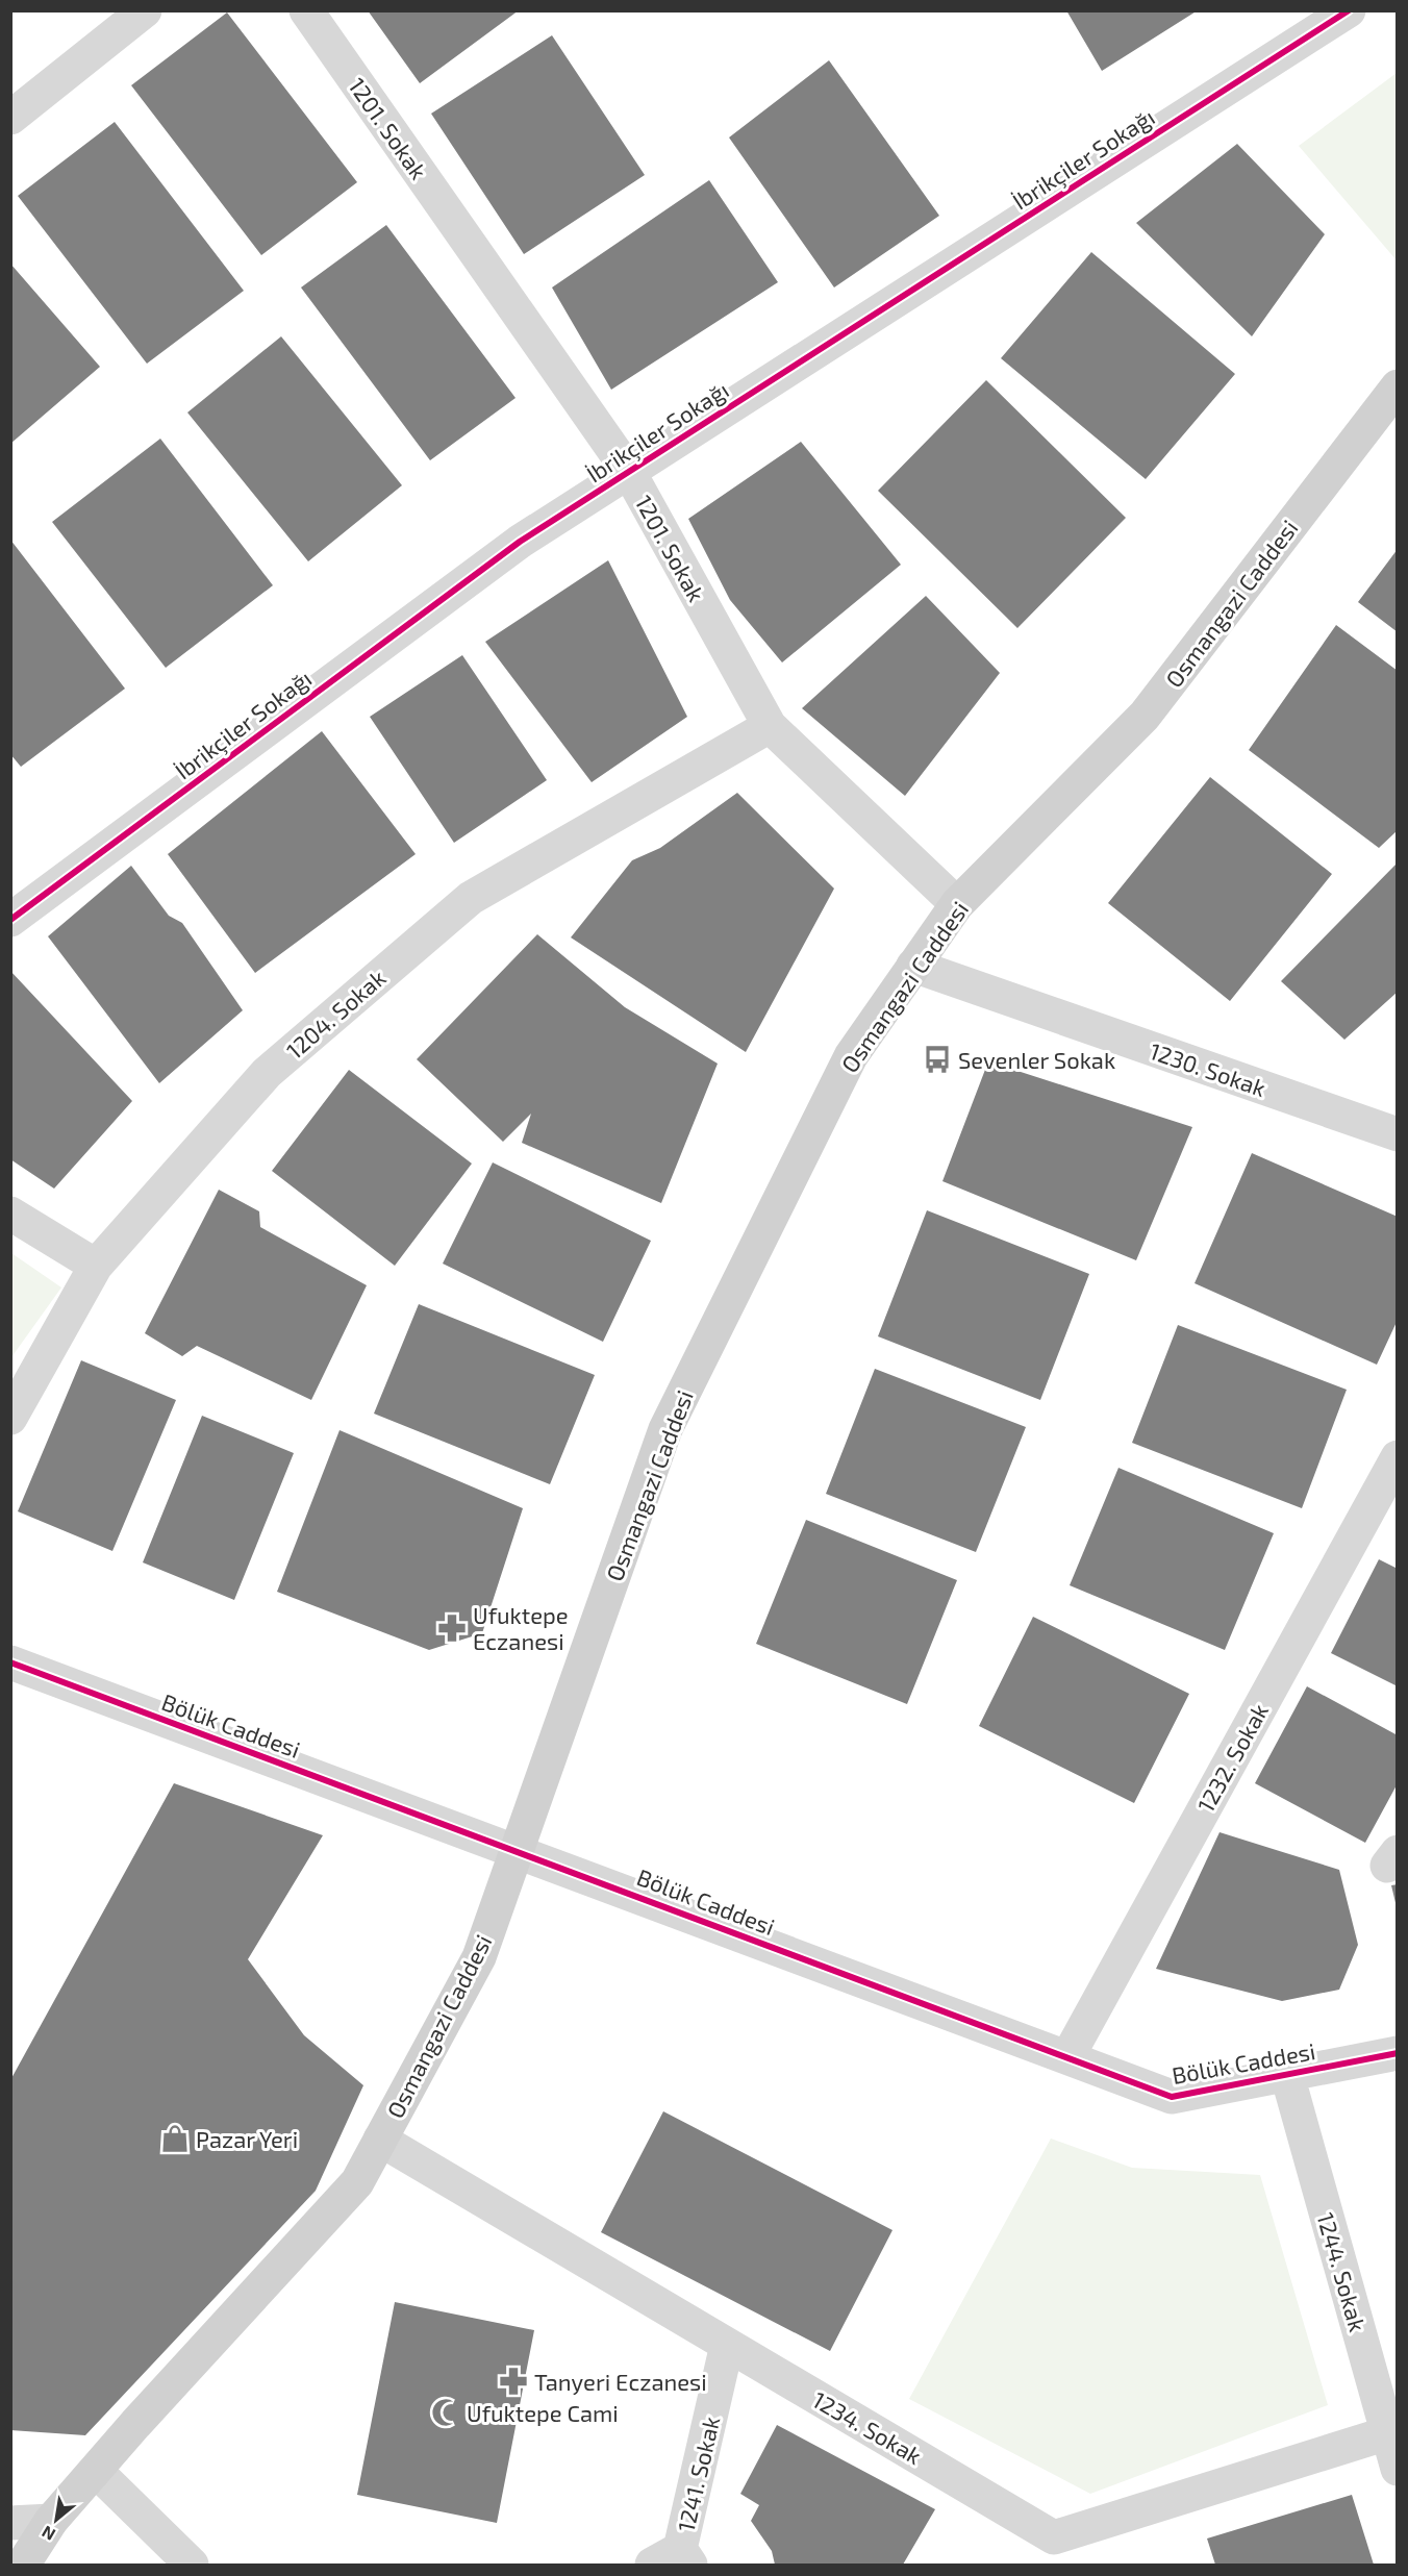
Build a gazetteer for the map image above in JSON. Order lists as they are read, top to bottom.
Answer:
{
  "streets": {
    "main road": ["Osmangazi Caddesi"],
    "street": [
      "1201. Sokak",
      "İbrikçiler Sokağı",
      "1204. Sokak",
      "1230. Sokak",
      "Bölük Caddesi",
      "1232. Sokak",
      "1244. Sokak",
      "1234. Sokak",
      "1241. Sokak"
    ]
  },
  "crossings": [
    ["1201. Sokak", "İbrikçiler Sokağı"],
    ["1201. Sokak", "Osmangazi Caddesi"],
    ["1201. Sokak", "1204. Sokak"],
    ["Osmangazi Caddesi", "1230. Sokak"],
    ["Osmangazi Caddesi", "Bölük Caddesi"],
    ["Osmangazi Caddesi", "1234. Sokak"],
    ["Bölük Caddesi", "1232. Sokak"],
    ["Bölük Caddesi", "1244. Sokak"],
    ["1244. Sokak", "1234. Sokak"],
    ["1234. Sokak", "1241. Sokak"]
  ],
  "places": {
    "bus stop": ["Sevenler Sokak"],
    "pharmacy": ["Ufuktepe Eczanesi", "Tanyeri Eczanesi"],
    "shop": ["Pazar Yeri"],
    "mosque": ["Ufuktepe Cami"]
  },
  "north": "bottom left"
}
